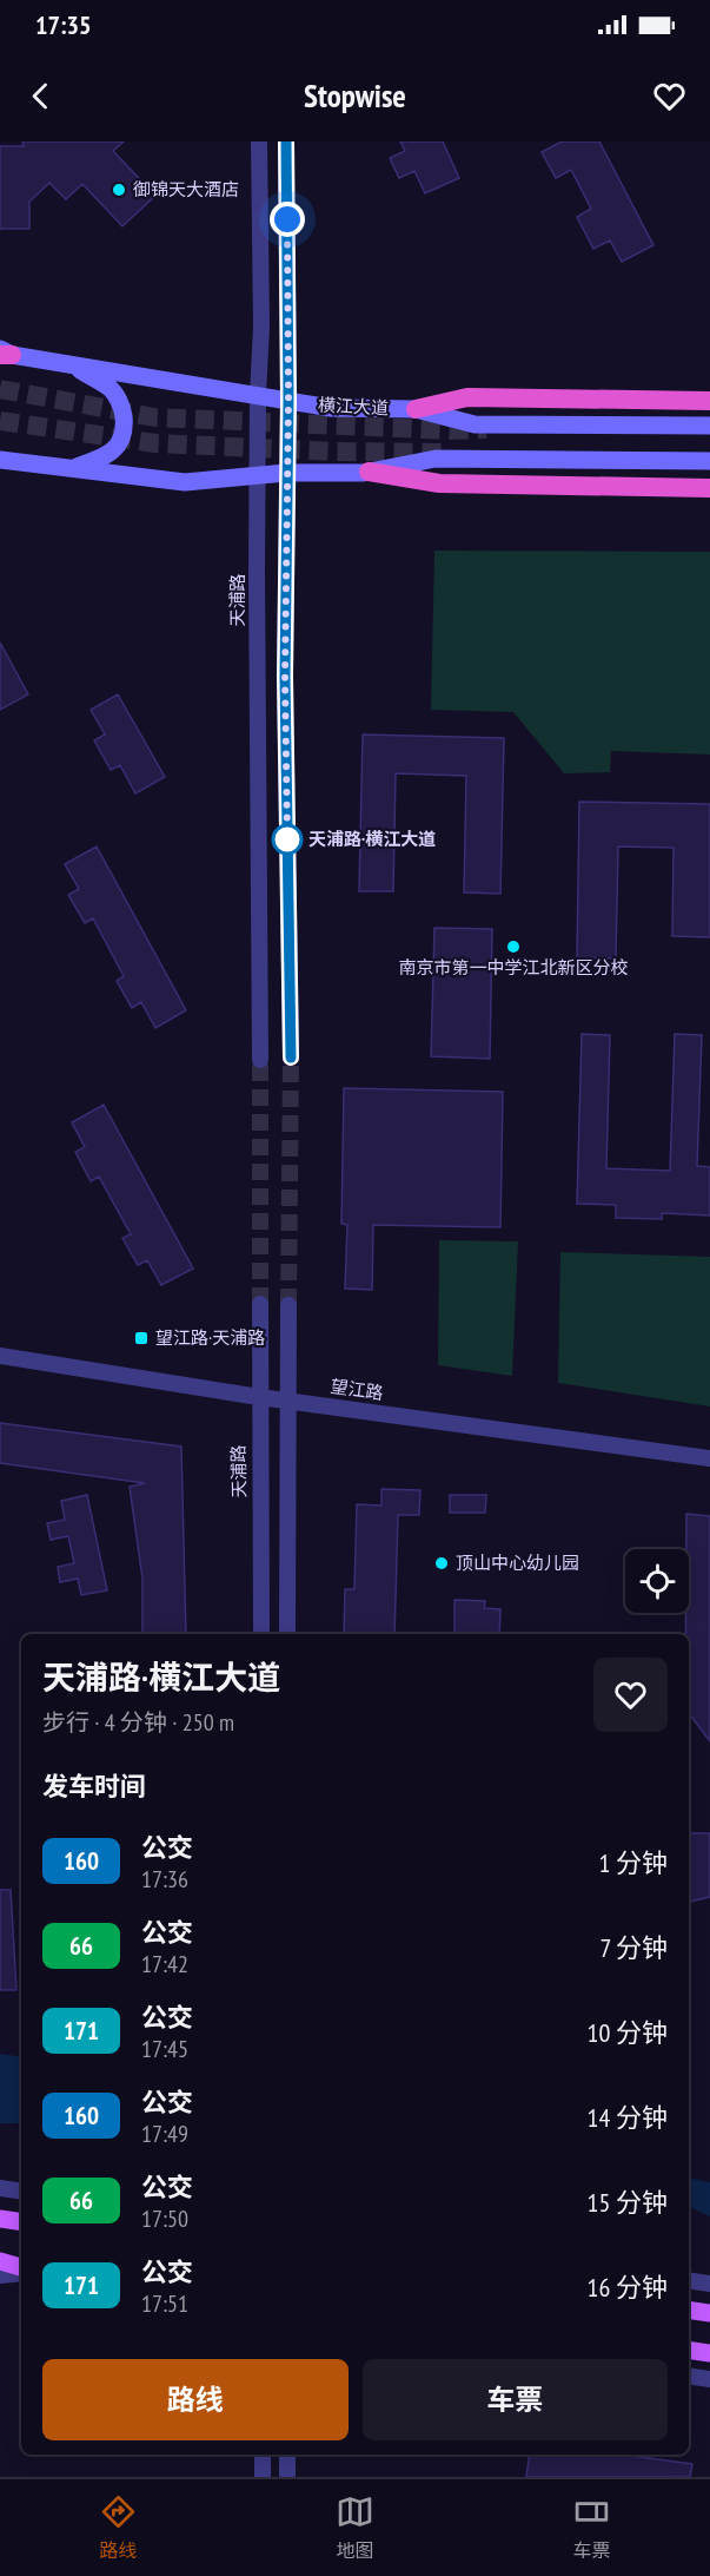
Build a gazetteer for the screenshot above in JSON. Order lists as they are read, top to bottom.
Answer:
{
  "streets": {
    "main road": ["横江大道"],
    "street": ["天浦路", "望江路"]
  },
  "crossings": [
    ["横江大道", "天浦路"],
    ["天浦路", "望江路"]
  ],
  "places": {
    "other": [
      "御锦天大酒店",
      "天浦路·横江大道",
      "南京市第一中学江北新区分校",
      "顶山中心幼儿园"
    ],
    "transit": ["望江路·天浦路"]
  },
  "lines": ["bus line 160"],
  "page": {
    "status": "17:35",
    "header": "Stopwise",
    "heading": [
      ["天浦路·横江大道", "步行 · 4 分钟 · 250 m"],
      "发车时间"
    ],
    "list": [
      {
        "mark": "160",
        "name": "公交",
        "note": "17:36",
        "value": "1 分钟"
      },
      {
        "mark": "66",
        "name": "公交",
        "note": "17:42",
        "value": "7 分钟"
      },
      {
        "mark": "171",
        "name": "公交",
        "note": "17:45",
        "value": "10 分钟"
      },
      {
        "mark": "160",
        "name": "公交",
        "note": "17:49",
        "value": "14 分钟"
      },
      {
        "mark": "66",
        "name": "公交",
        "note": "17:50",
        "value": "15 分钟"
      },
      {
        "mark": "171",
        "name": "公交",
        "note": "17:51",
        "value": "16 分钟"
      }
    ],
    "buttons": ["路线", "车票"],
    "tabs": ["路线", "地图", "车票"]
  }
}
